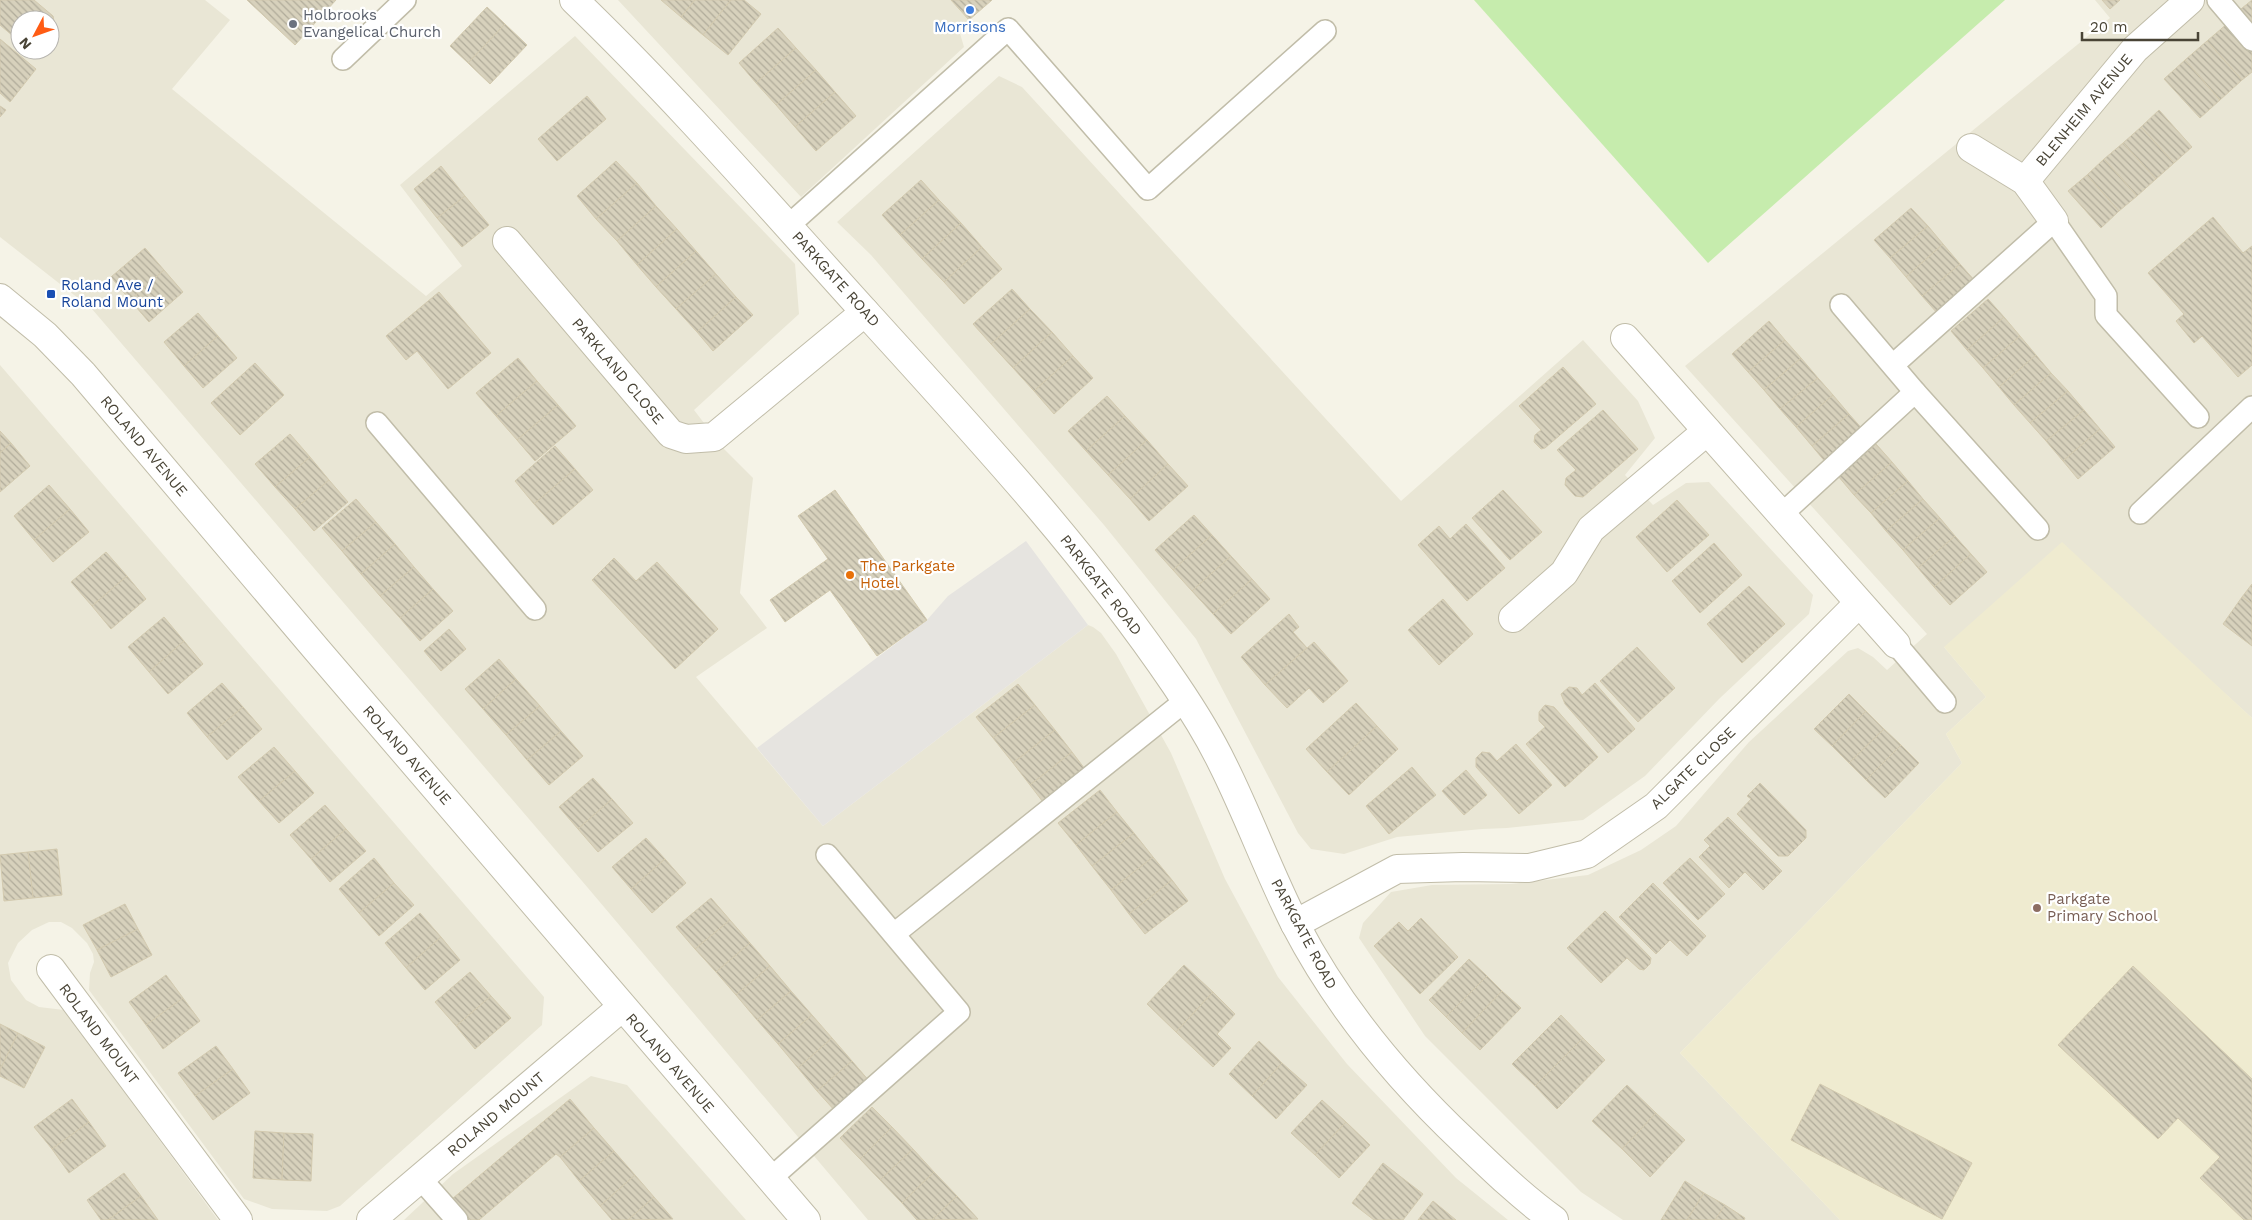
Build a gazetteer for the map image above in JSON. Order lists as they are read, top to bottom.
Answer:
{
  "streets": {
    "street": [
      "BLENHEIM AVENUE",
      "PARKGATE ROAD",
      "PARKLAND CLOSE",
      "ROLAND AVENUE",
      "ALGATE CLOSE",
      "ROLAND MOUNT"
    ]
  },
  "crossings": [
    ["PARKGATE ROAD", "PARKLAND CLOSE"],
    ["PARKGATE ROAD", "ALGATE CLOSE"],
    ["ROLAND AVENUE", "ROLAND MOUNT"]
  ],
  "places": {
    "other": [
      "Morrisons",
      "Holbrooks Evangelical Church",
      "The Parkgate Hotel",
      "Parkgate Primary School"
    ],
    "transit": ["Roland Ave / Roland Mount"]
  },
  "scale_bar": "20 m",
  "north": "bottom left"
}
